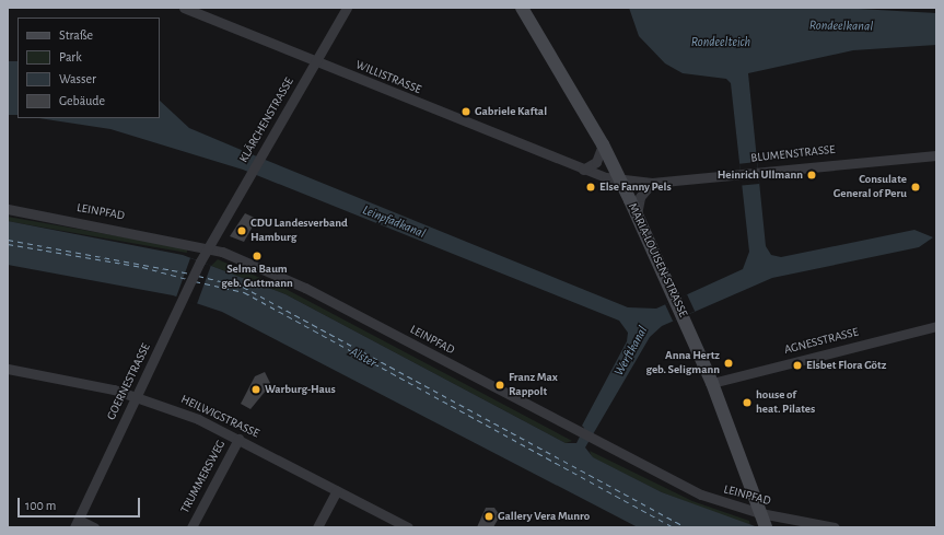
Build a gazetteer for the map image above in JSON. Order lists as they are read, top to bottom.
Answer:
{
  "streets": {
    "main road": ["MARIA-LOUISEN-STRASSE"],
    "street": [
      "WILLISTRASSE",
      "KLÄRCHENSTRASSE",
      "BLUMENSTRASSE",
      "LEINPFAD",
      "AGNESSTRASSE",
      "GOERNESTRASSE",
      "HEILWIGSTRASSE",
      "TRUMMERSWEG"
    ]
  },
  "crossings": [
    ["WILLISTRASSE", "KLÄRCHENSTRASSE"],
    ["WILLISTRASSE", "BLUMENSTRASSE"],
    ["WILLISTRASSE", "MARIA-LOUISEN-STRASSE"],
    ["KLÄRCHENSTRASSE", "LEINPFAD"],
    ["KLÄRCHENSTRASSE", "GOERNESTRASSE"],
    ["BLUMENSTRASSE", "MARIA-LOUISEN-STRASSE"],
    ["LEINPFAD", "MARIA-LOUISEN-STRASSE"],
    ["LEINPFAD", "GOERNESTRASSE"],
    ["MARIA-LOUISEN-STRASSE", "AGNESSTRASSE"],
    ["GOERNESTRASSE", "HEILWIGSTRASSE"],
    ["HEILWIGSTRASSE", "TRUMMERSWEG"]
  ],
  "water": [
    "Rondeelkanal",
    "Rondeelteich",
    "Leinpfadkanal",
    "Werftkanal",
    "Alster"
  ],
  "places": [
    "Gabriele Kaftal",
    "Heinrich Ullmann",
    "Else Fanny Pels",
    "Consulate General of Peru",
    "CDU Landesverband Hamburg",
    "Selma Baum geb. Guttmann",
    "Anna Hertz geb. Seligmann",
    "Elsbet Flora Götz",
    "Franz Max Rappolt",
    "Warburg-Haus",
    "house of heat. Pilates",
    "Gallery Vera Munro"
  ],
  "legend": [
    "Straße",
    "Park",
    "Wasser",
    "Gebäude"
  ],
  "scale_bar": "100 m"
}
